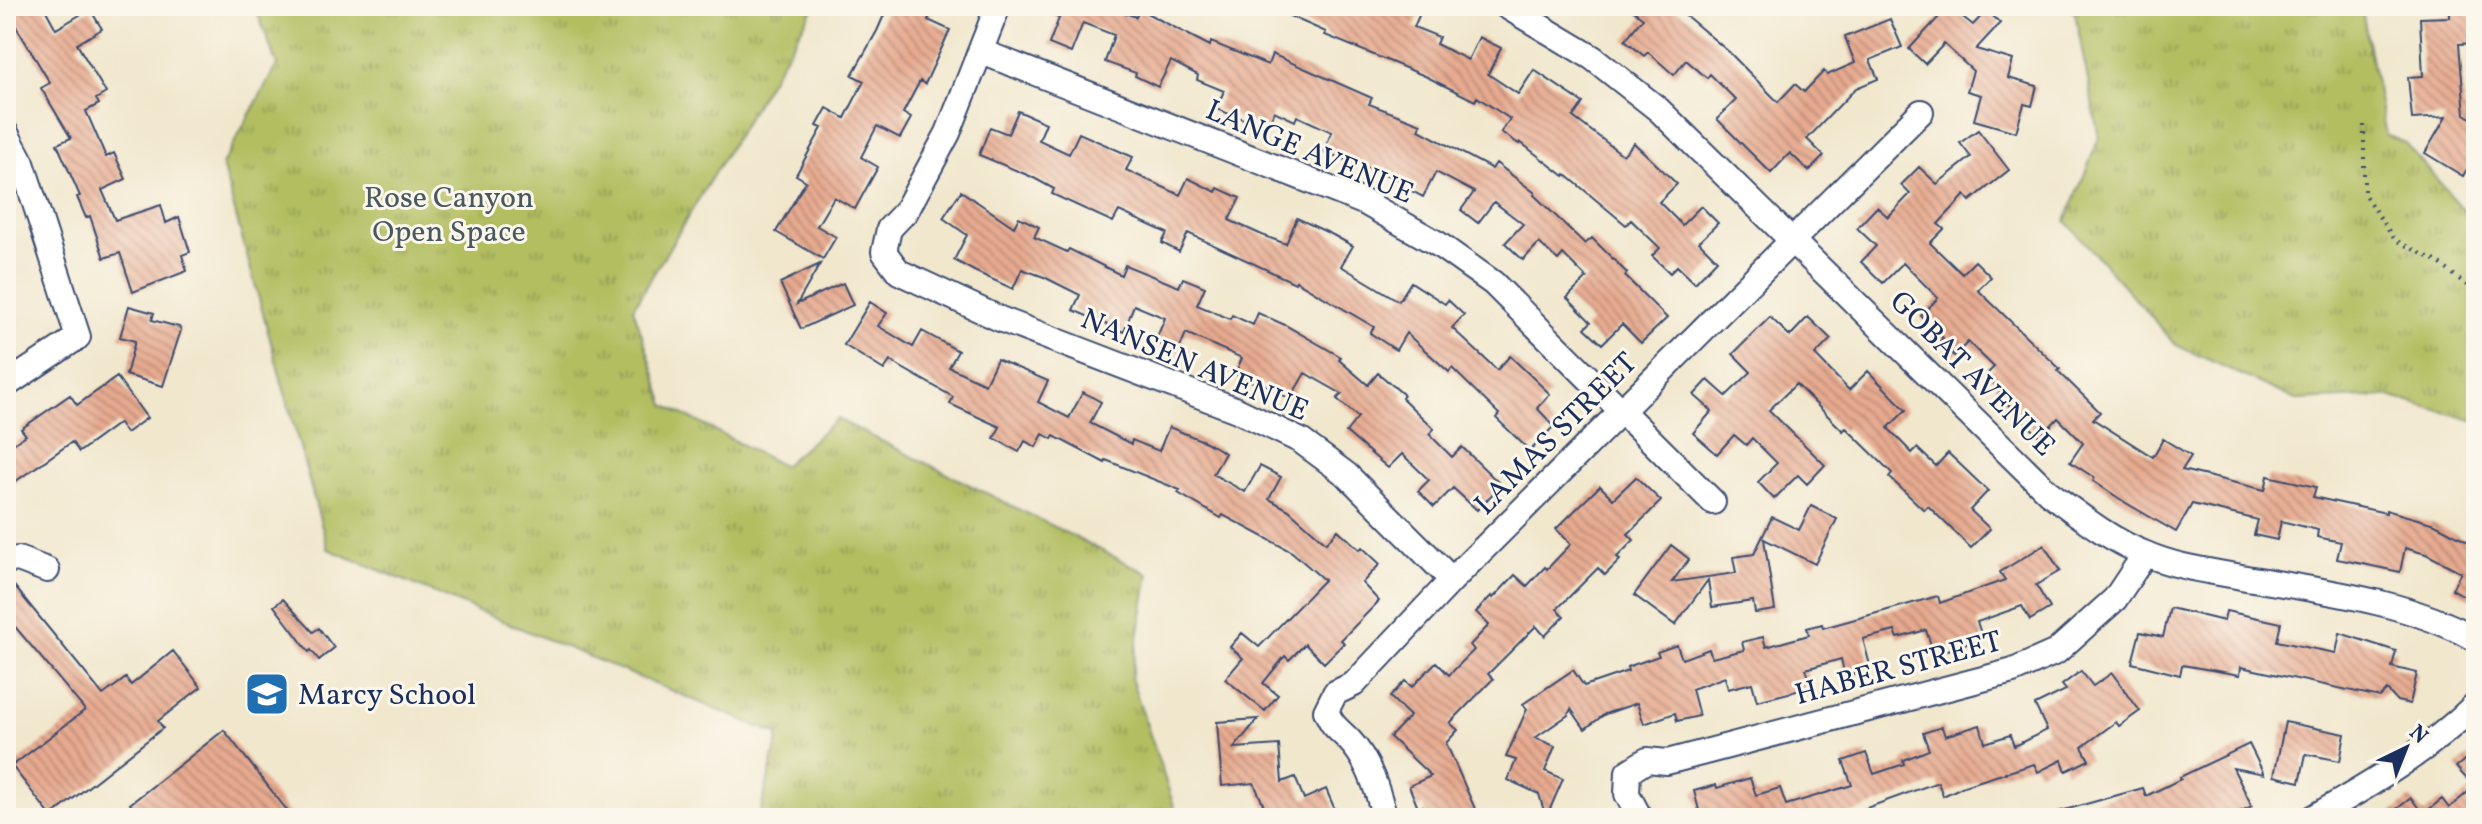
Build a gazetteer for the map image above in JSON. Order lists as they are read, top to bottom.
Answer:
{
  "streets": {
    "street": [
      "LANGE AVENUE",
      "NANSEN AVENUE",
      "GOBAT AVENUE",
      "LAMAS STREET",
      "HABER STREET"
    ]
  },
  "crossings": [
    ["LANGE AVENUE", "NANSEN AVENUE"],
    ["LANGE AVENUE", "LAMAS STREET"],
    ["NANSEN AVENUE", "LAMAS STREET"],
    ["GOBAT AVENUE", "LAMAS STREET"],
    ["GOBAT AVENUE", "HABER STREET"]
  ],
  "parks": ["Rose Canyon Open Space"],
  "places": {
    "school or university": ["Marcy School"]
  },
  "north": "top right"
}
